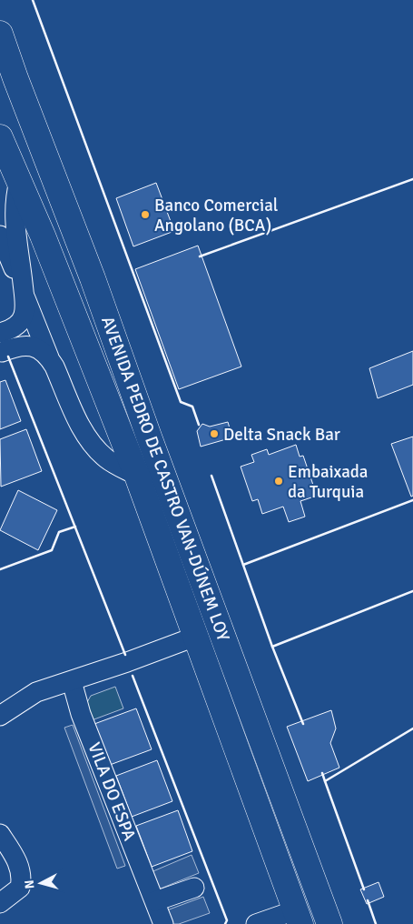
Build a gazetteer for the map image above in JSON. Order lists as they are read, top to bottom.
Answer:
{
  "streets": {
    "highway": ["AVENIDA PEDRO DE CASTRO VAN-DÚNEM LOY"],
    "street": ["VILA DO ESPA"]
  },
  "places": ["Banco Comercial Angolano (BCA)", "Delta Snack Bar", "Embaixada da Turquia"],
  "north": "left"
}
